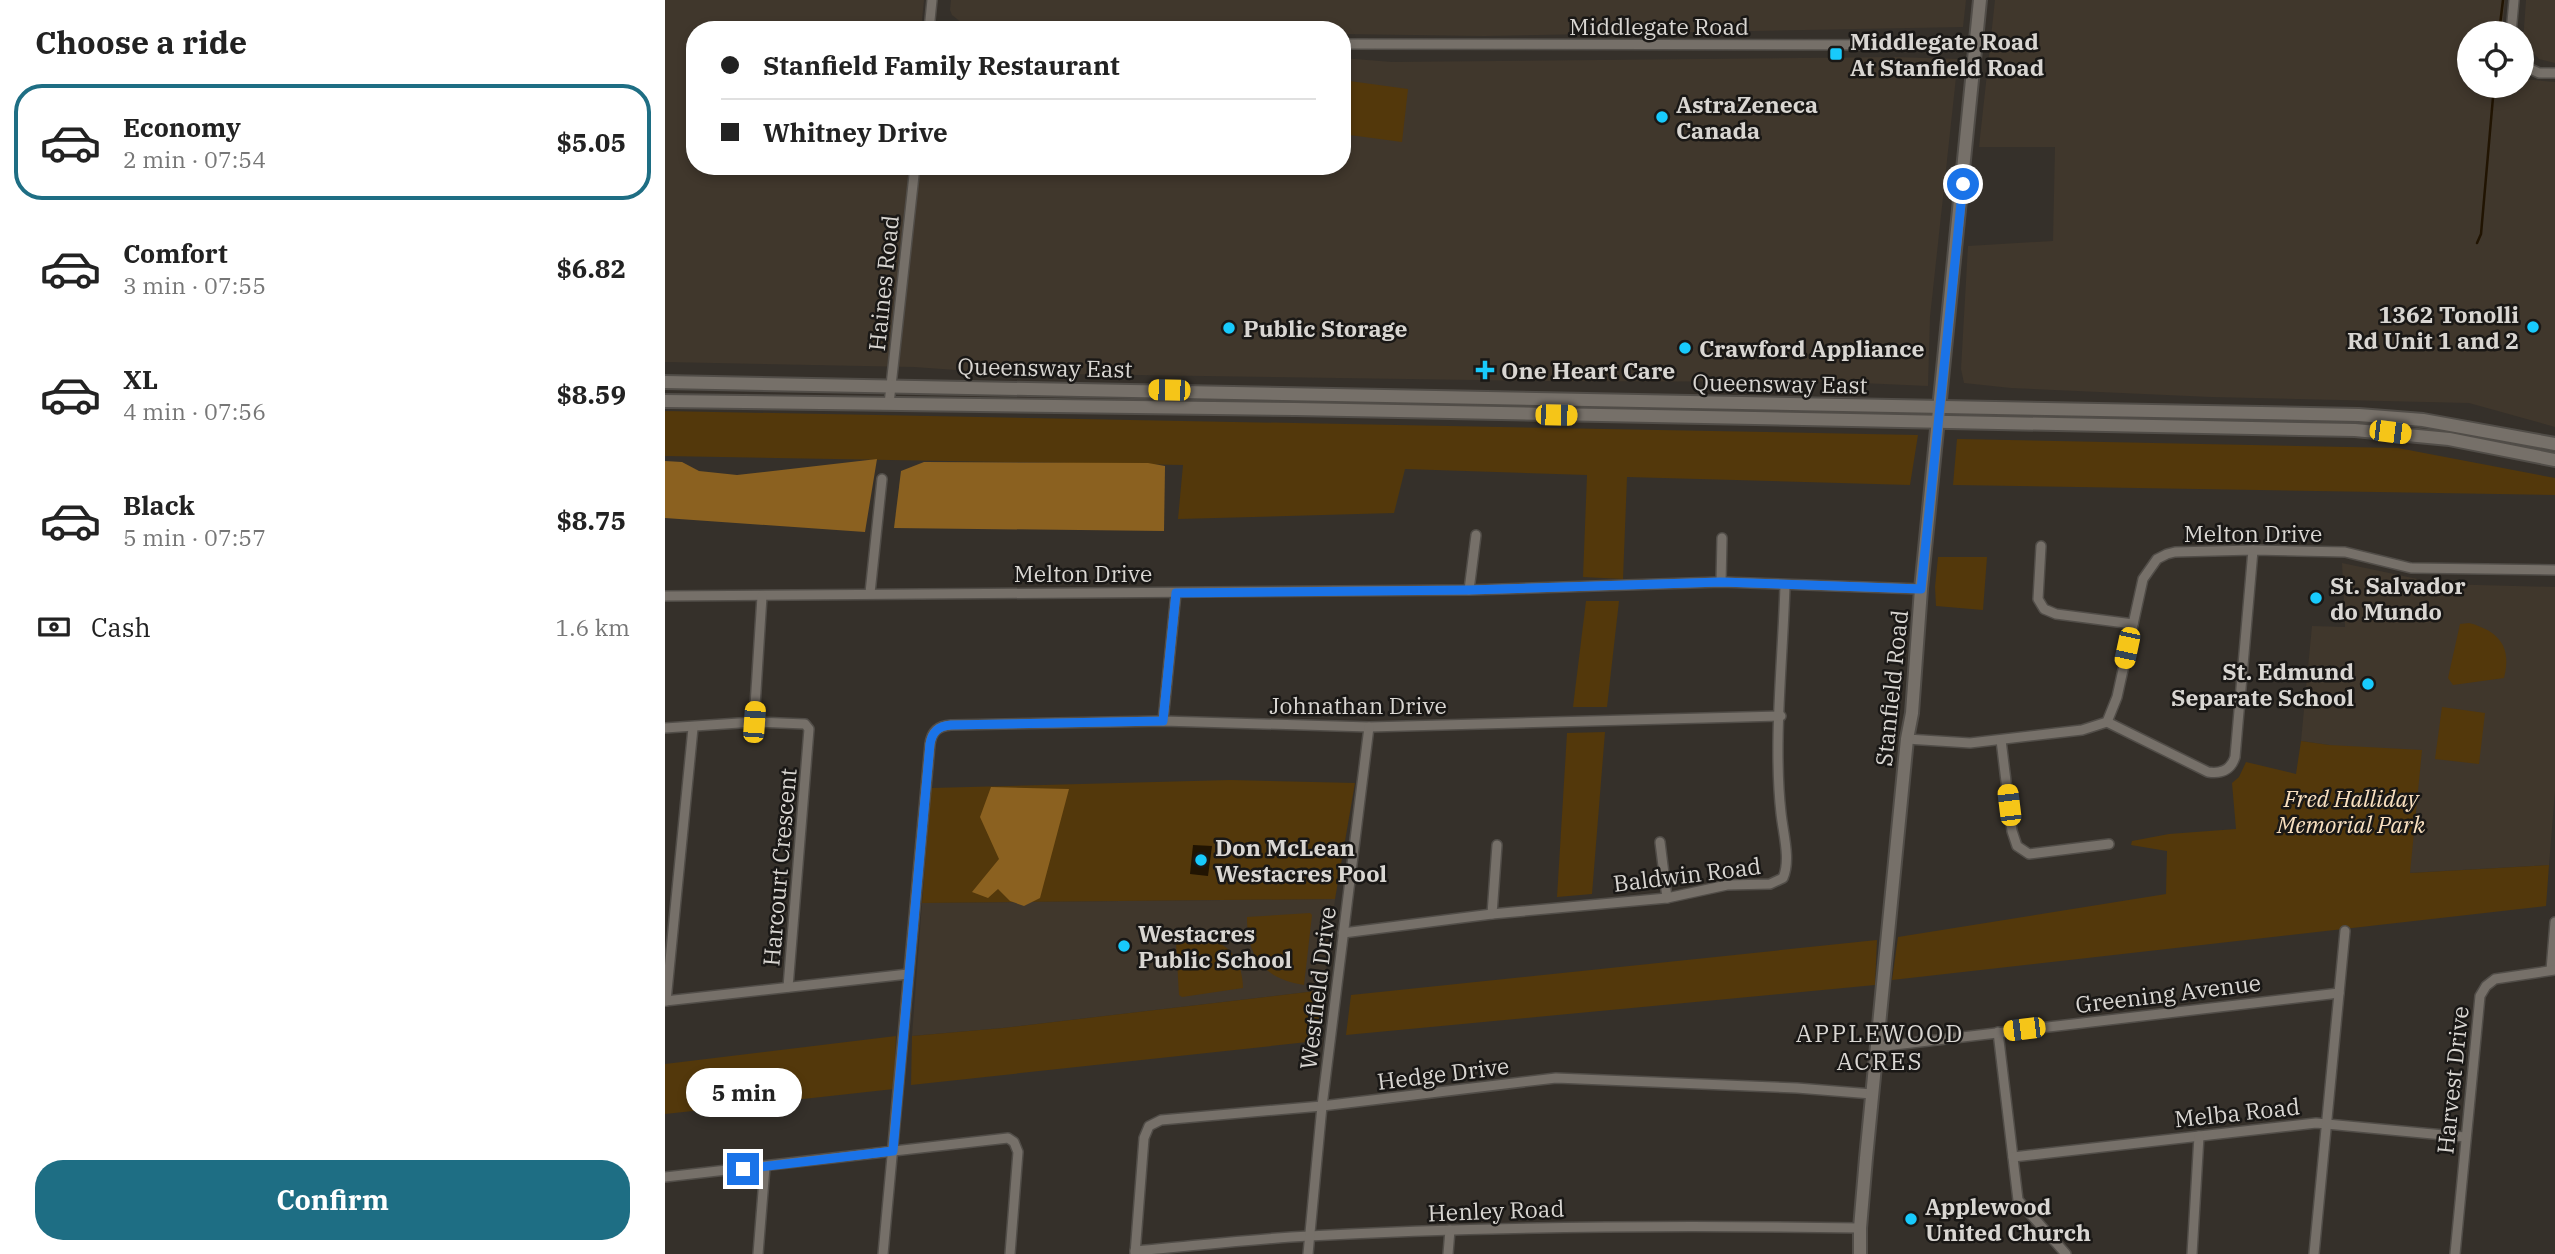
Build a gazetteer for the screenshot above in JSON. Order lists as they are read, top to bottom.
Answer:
{
  "streets": {
    "main road": ["Queensway East", "Stanfield Road"],
    "street": [
      "Middlegate Road",
      "Haines Road",
      "Melton Drive",
      "Johnathan Drive",
      "Harcourt Crescent",
      "Baldwin Road",
      "Westfield Drive",
      "Greening Avenue",
      "Hedge Drive",
      "Harvest Drive",
      "Melba Road",
      "Henley Road"
    ]
  },
  "crossings": [
    ["Middlegate Road", "Stanfield Road"],
    ["Haines Road", "Queensway East"],
    ["Queensway East", "Stanfield Road"],
    ["Melton Drive", "Stanfield Road"],
    ["Melton Drive", "Baldwin Road"],
    ["Stanfield Road", "Greening Avenue"],
    ["Stanfield Road", "Hedge Drive"],
    ["Stanfield Road", "Henley Road"],
    ["Johnathan Drive", "Baldwin Road"],
    ["Johnathan Drive", "Westfield Drive"],
    ["Baldwin Road", "Westfield Drive"],
    ["Westfield Drive", "Hedge Drive"],
    ["Westfield Drive", "Henley Road"],
    ["Hedge Drive", "Henley Road"],
    ["Harvest Drive", "Melba Road"]
  ],
  "districts": ["APPLEWOOD ACRES"],
  "parks": ["Fred Halliday Memorial Park"],
  "places": {
    "transit": ["Middlegate Road At Stanfield Road"],
    "other": [
      "AstraZeneca Canada",
      "1362 Tonolli Rd Unit 1 and 2",
      "Public Storage",
      "Crawford Appliance",
      "St. Salvador do Mundo",
      "St. Edmund Separate School",
      "Don McLean Westacres Pool",
      "Westacres Public School",
      "Applewood United Church"
    ],
    "health": ["One Heart Care"]
  },
  "page": {
    "heading": "Choose a ride",
    "banner": ["Stanfield Family Restaurant", "Whitney Drive"],
    "list": [
      {
        "name": "Economy",
        "note": "2 min · 07:54",
        "value": "$5.05"
      },
      {
        "name": "Comfort",
        "note": "3 min · 07:55",
        "value": "$6.82"
      },
      {
        "name": "XL",
        "note": "4 min · 07:56",
        "value": "$8.59"
      },
      {
        "name": "Black",
        "note": "5 min · 07:57",
        "value": "$8.75"
      }
    ],
    "pay": ["Cash", "1.6 km"],
    "bubble": "5 min",
    "buttons": "Confirm"
  }
}
